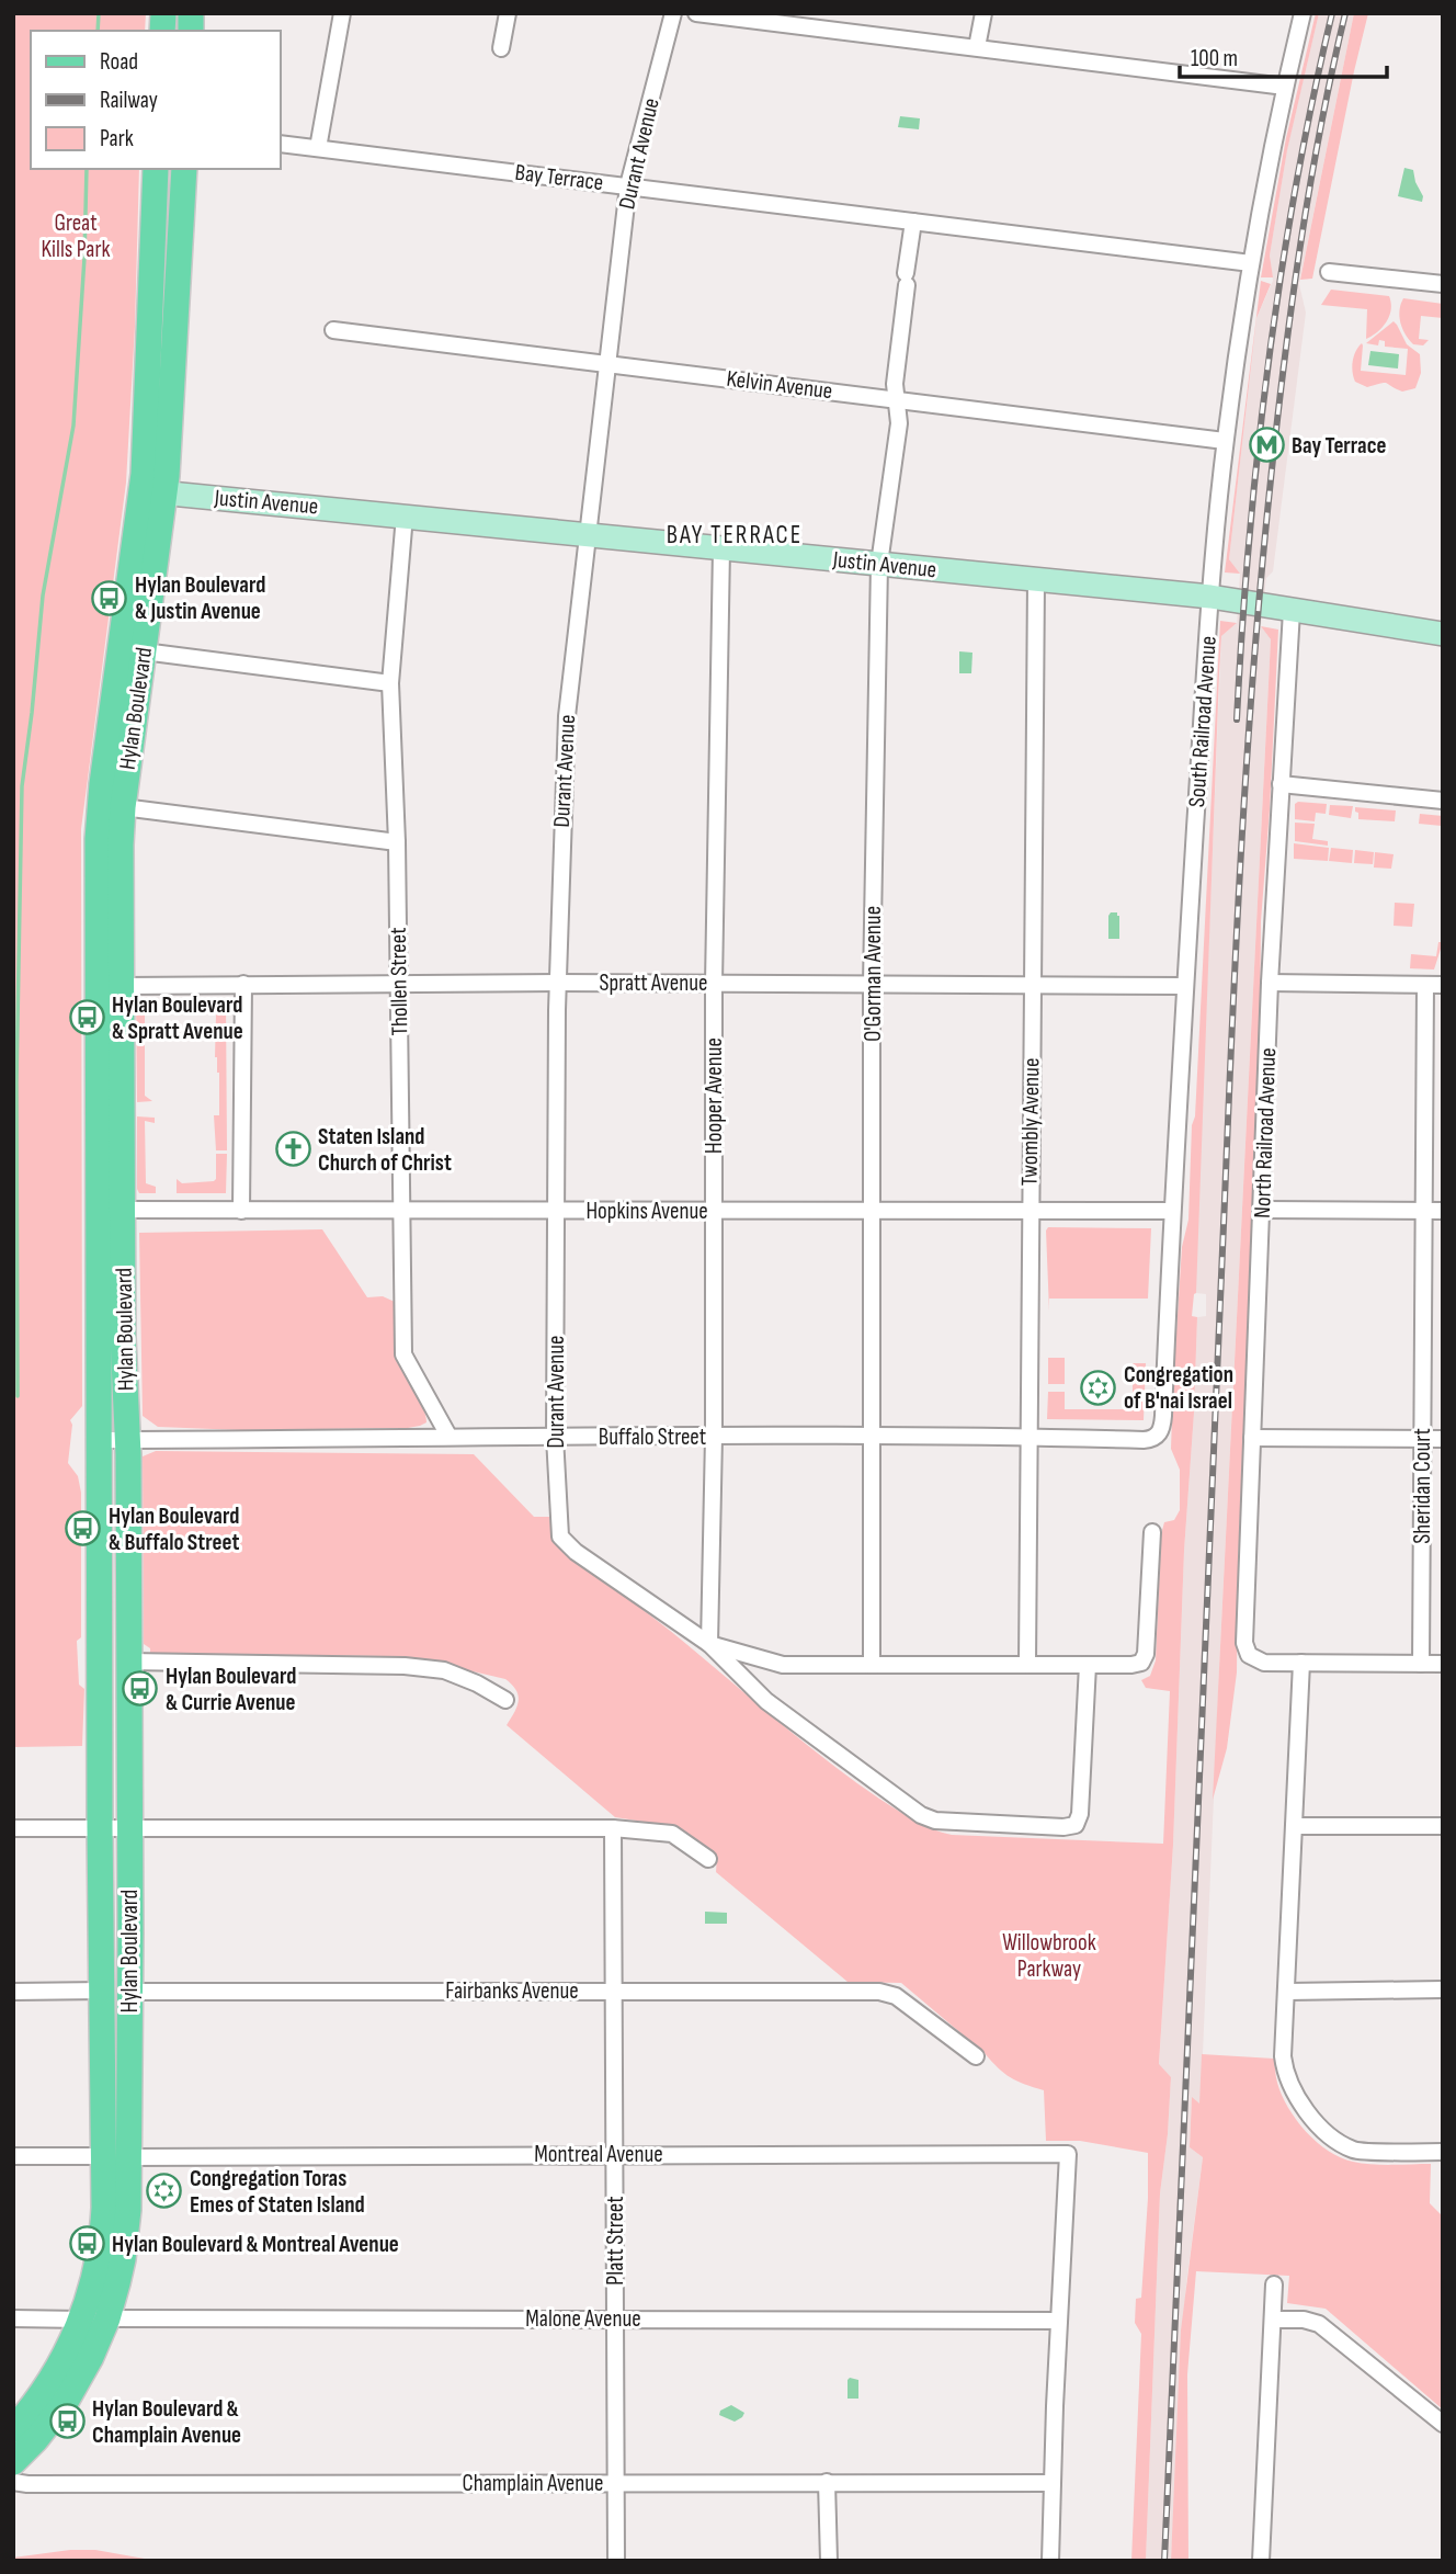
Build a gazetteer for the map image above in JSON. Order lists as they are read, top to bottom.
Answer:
{
  "streets": {
    "main road": ["Hylan Boulevard"],
    "street": [
      "Durant Avenue",
      "Bay Terrace",
      "Kelvin Avenue",
      "Justin Avenue",
      "South Railroad Avenue",
      "O'Gorman Avenue",
      "Thollen Street",
      "Spratt Avenue",
      "Hooper Avenue",
      "Twombly Avenue",
      "North Railroad Avenue",
      "Hopkins Avenue",
      "Buffalo Street",
      "Sheridan Court",
      "Fairbanks Avenue",
      "Montreal Avenue",
      "Platt Street",
      "Malone Avenue",
      "Champlain Avenue"
    ]
  },
  "crossings": [
    ["Durant Avenue", "Bay Terrace"],
    ["Durant Avenue", "Kelvin Avenue"],
    ["Durant Avenue", "Justin Avenue"],
    ["Durant Avenue", "Spratt Avenue"],
    ["Durant Avenue", "Hooper Avenue"],
    ["Durant Avenue", "Hopkins Avenue"],
    ["Durant Avenue", "Buffalo Street"],
    ["Bay Terrace", "South Railroad Avenue"],
    ["Bay Terrace", "O'Gorman Avenue"],
    ["Kelvin Avenue", "South Railroad Avenue"],
    ["Kelvin Avenue", "O'Gorman Avenue"],
    ["Justin Avenue", "Hylan Boulevard"],
    ["Justin Avenue", "South Railroad Avenue"],
    ["Justin Avenue", "O'Gorman Avenue"],
    ["Justin Avenue", "Thollen Street"],
    ["Justin Avenue", "Hooper Avenue"],
    ["Justin Avenue", "Twombly Avenue"],
    ["Justin Avenue", "North Railroad Avenue"],
    ["Hylan Boulevard", "Spratt Avenue"],
    ["Hylan Boulevard", "Hopkins Avenue"],
    ["Hylan Boulevard", "Buffalo Street"],
    ["Hylan Boulevard", "Fairbanks Avenue"],
    ["Hylan Boulevard", "Montreal Avenue"],
    ["Hylan Boulevard", "Malone Avenue"],
    ["South Railroad Avenue", "Spratt Avenue"],
    ["South Railroad Avenue", "Hopkins Avenue"],
    ["South Railroad Avenue", "Buffalo Street"],
    ["O'Gorman Avenue", "Spratt Avenue"],
    ["O'Gorman Avenue", "Hopkins Avenue"],
    ["O'Gorman Avenue", "Buffalo Street"],
    ["Thollen Street", "Spratt Avenue"],
    ["Thollen Street", "Hopkins Avenue"],
    ["Thollen Street", "Buffalo Street"],
    ["Spratt Avenue", "Hooper Avenue"],
    ["Spratt Avenue", "Twombly Avenue"],
    ["Hooper Avenue", "Hopkins Avenue"],
    ["Hooper Avenue", "Buffalo Street"],
    ["Twombly Avenue", "Hopkins Avenue"],
    ["Twombly Avenue", "Buffalo Street"],
    ["Fairbanks Avenue", "Platt Street"],
    ["Montreal Avenue", "Platt Street"],
    ["Montreal Avenue", "Malone Avenue"],
    ["Platt Street", "Malone Avenue"],
    ["Platt Street", "Champlain Avenue"]
  ],
  "districts": ["BAY TERRACE"],
  "parks": ["Great Kills Park", "Willowbrook Parkway"],
  "places": {
    "metro station": ["Bay Terrace"],
    "bus stop": [
      "Hylan Boulevard & Justin Avenue",
      "Hylan Boulevard & Spratt Avenue",
      "Hylan Boulevard & Buffalo Street",
      "Hylan Boulevard & Currie Avenue",
      "Hylan Boulevard & Montreal Avenue",
      "Hylan Boulevard & Champlain Avenue"
    ],
    "church": ["Staten Island Church of Christ"],
    "synagogue": ["Congregation of B'nai Israel", "Congregation Toras Emes of Staten Island"]
  },
  "legend": ["Road", "Railway", "Park"],
  "scale_bar": "100 m"
}
